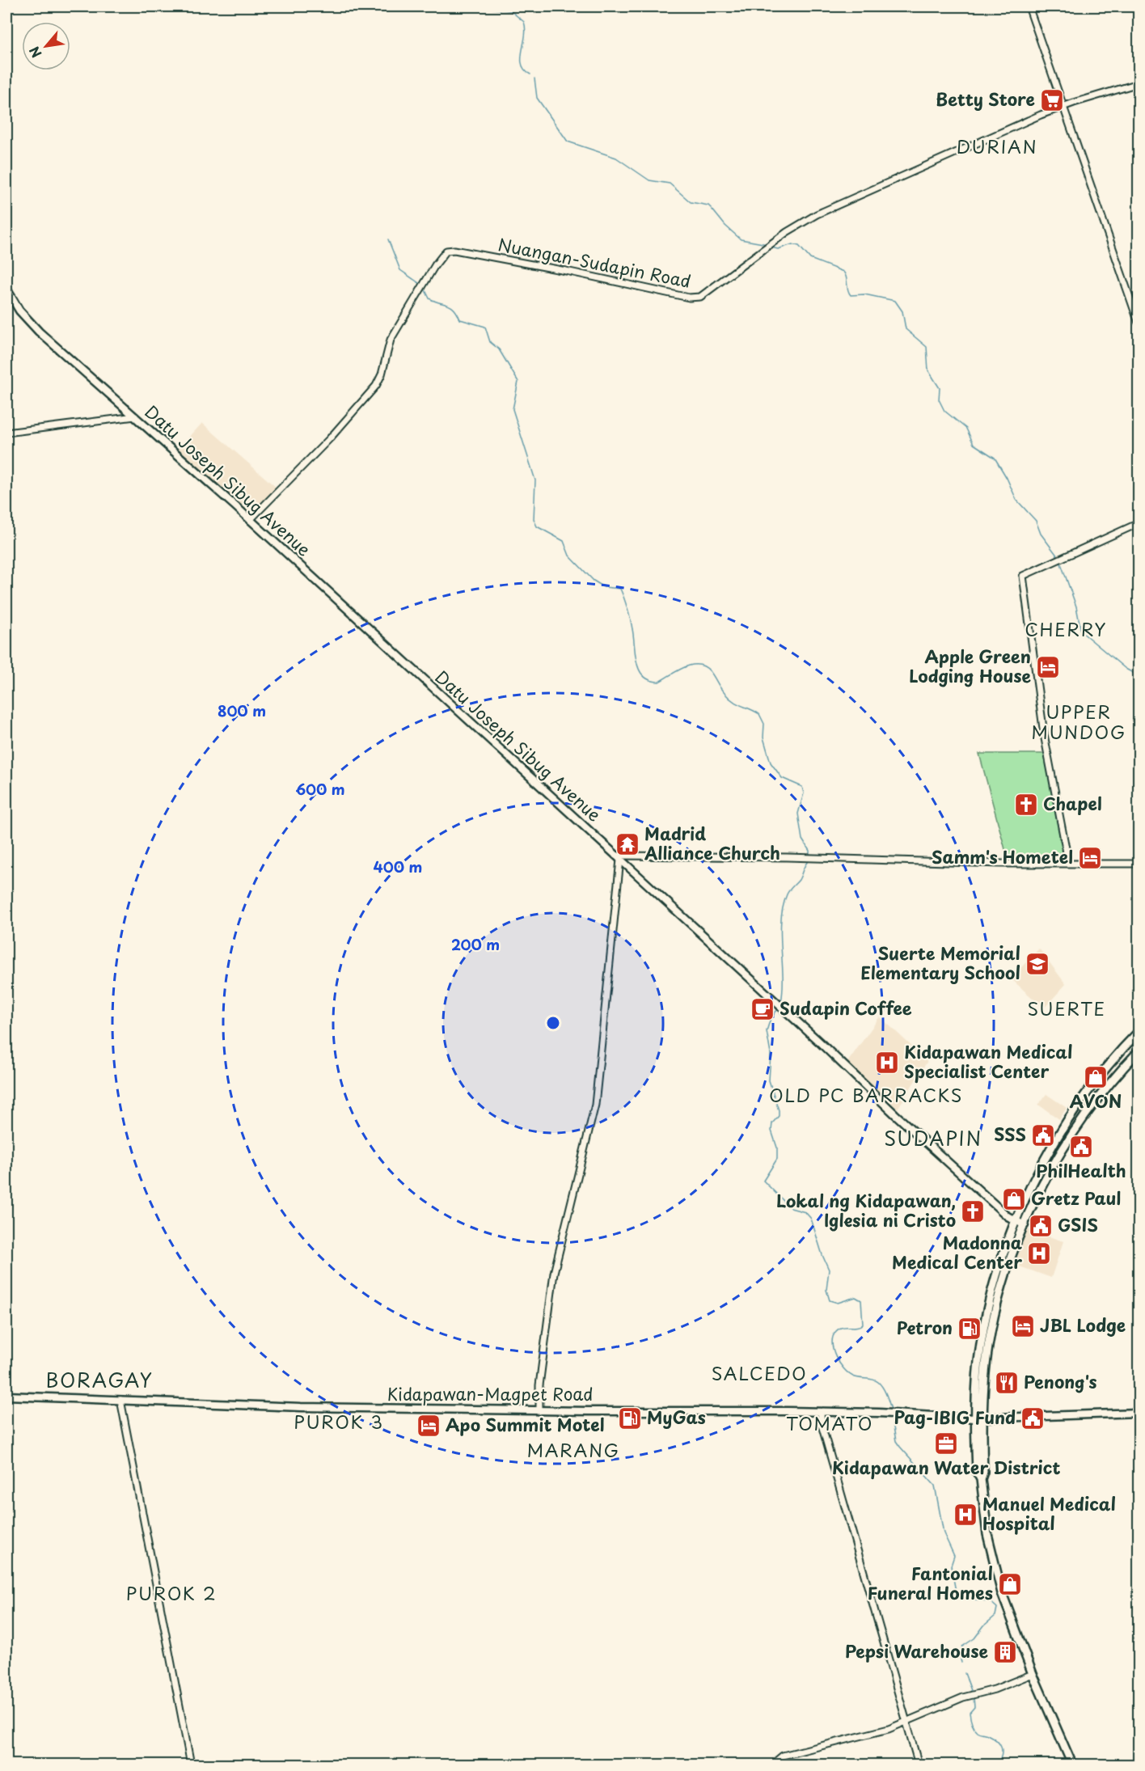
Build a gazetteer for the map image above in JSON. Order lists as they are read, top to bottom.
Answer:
{
  "streets": {
    "main road": ["Datu Joseph Sibug Avenue", "Kidapawan-Magpet Road"],
    "street": ["Nuangan-Sudapin Road"]
  },
  "crossings": [
    ["Nuangan-Sudapin Road", "Datu Joseph Sibug Avenue"]
  ],
  "districts": [
    "DURIAN",
    "CHERRY",
    "UPPER MUNDOG",
    "SUERTE",
    "OLD PC BARRACKS",
    "SUDAPIN",
    "SALCEDO",
    "BORAGAY",
    "PUROK 3",
    "TOMATO",
    "MARANG",
    "PUROK 2"
  ],
  "places": {
    "supermarket": ["Betty Store"],
    "hotel": [
      "Apple Green Lodging House",
      "Samm's Hometel",
      "JBL Lodge",
      "Apo Summit Motel"
    ],
    "church": ["Chapel", "Lokal ng Kidapawan, Iglesia ni Cristo"],
    "temple": ["Madrid Alliance Church"],
    "school or university": ["Suerte Memorial Elementary School"],
    "cafe": ["Sudapin Coffee"],
    "hospital": ["Kidapawan Medical Specialist Center", "Madonna Medical Center", "Manuel Medical Hospital"],
    "shop": ["AVON", "Gretz Paul", "Fantonial Funeral Homes"],
    "public building": [
      "SSS",
      "PhilHealth",
      "GSIS",
      "Pag-IBIG Fund"
    ],
    "fuel station": ["Petron", "MyGas"],
    "restaurant": ["Penong's"],
    "office": ["Kidapawan Water District"],
    "building": ["Pepsi Warehouse"]
  },
  "north": "bottom left",
  "rings": [
    "800 m",
    "600 m",
    "400 m",
    "200 m"
  ]
}
